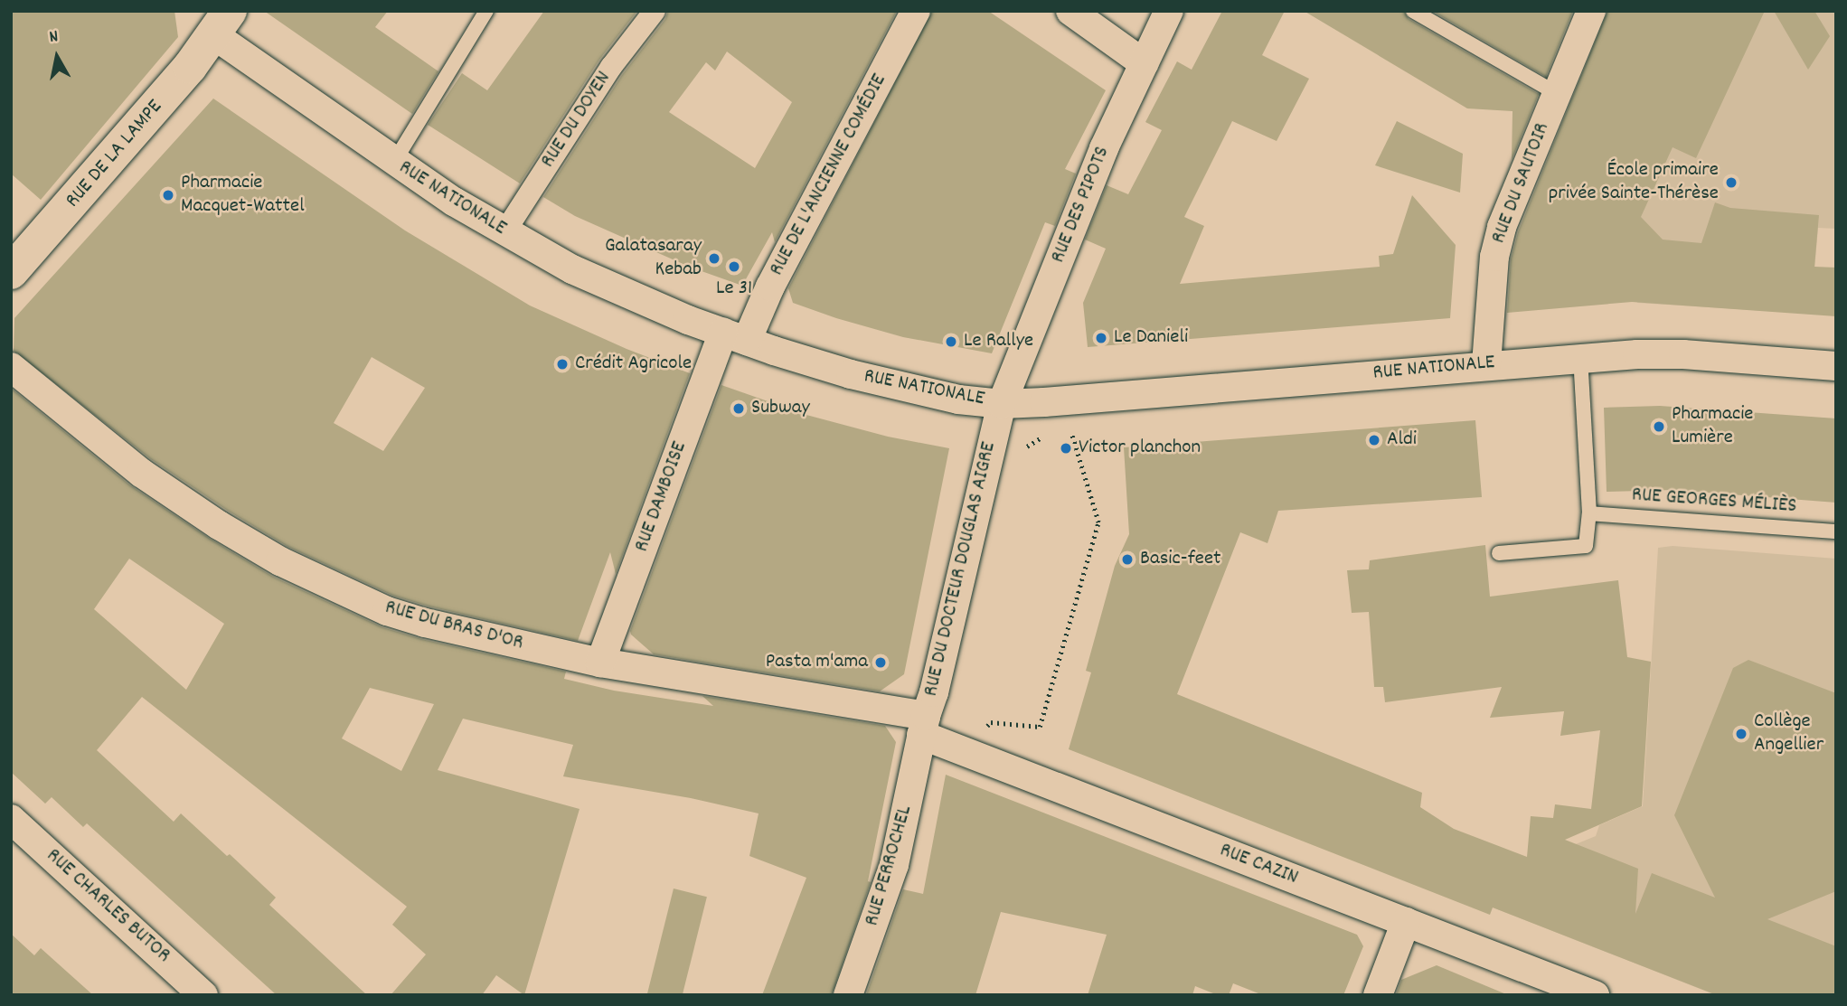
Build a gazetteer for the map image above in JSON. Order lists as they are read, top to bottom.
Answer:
{
  "streets": {
    "main road": ["RUE DE LA LAMPE"],
    "street": [
      "RUE DU DOYEN",
      "RUE DE L'ANCIENNE COMÉDIE",
      "RUE DU SAUTOIR",
      "RUE NATIONALE",
      "RUE DES PIPOTS",
      "RUE DAMBOISE",
      "RUE DU DOCTEUR DOUGLAS AIGRE",
      "RUE DU BRAS D'OR",
      "RUE CAZIN",
      "RUE PERROCHEL",
      "RUE CHARLES BUTOR"
    ],
    "lane": ["RUE GEORGES MÉLIÈS"]
  },
  "crossings": [
    ["RUE DU DOYEN", "RUE NATIONALE"],
    ["RUE DE LA LAMPE", "RUE NATIONALE"],
    ["RUE DE L'ANCIENNE COMÉDIE", "RUE NATIONALE"],
    ["RUE DE L'ANCIENNE COMÉDIE", "RUE DAMBOISE"],
    ["RUE DU SAUTOIR", "RUE NATIONALE"],
    ["RUE NATIONALE", "RUE DES PIPOTS"],
    ["RUE NATIONALE", "RUE DAMBOISE"],
    ["RUE NATIONALE", "RUE DU DOCTEUR DOUGLAS AIGRE"],
    ["RUE DES PIPOTS", "RUE DU DOCTEUR DOUGLAS AIGRE"],
    ["RUE DAMBOISE", "RUE DU BRAS D'OR"],
    ["RUE DU DOCTEUR DOUGLAS AIGRE", "RUE DU BRAS D'OR"],
    ["RUE DU DOCTEUR DOUGLAS AIGRE", "RUE CAZIN"],
    ["RUE DU DOCTEUR DOUGLAS AIGRE", "RUE PERROCHEL"],
    ["RUE DU BRAS D'OR", "RUE CAZIN"],
    ["RUE DU BRAS D'OR", "RUE PERROCHEL"],
    ["RUE CAZIN", "RUE PERROCHEL"]
  ],
  "places": [
    "École primaire privée Sainte-Thérèse",
    "Pharmacie Macquet-Wattel",
    "Galatasaray Kebab",
    "Le 31",
    "Le Danieli",
    "Le Rallye",
    "Crédit Agricole",
    "Subway",
    "Pharmacie Lumière",
    "Aldi",
    "Victor planchon",
    "Basic-feet",
    "Pasta m'ama",
    "Collège Angellier"
  ],
  "north": "top"
}
